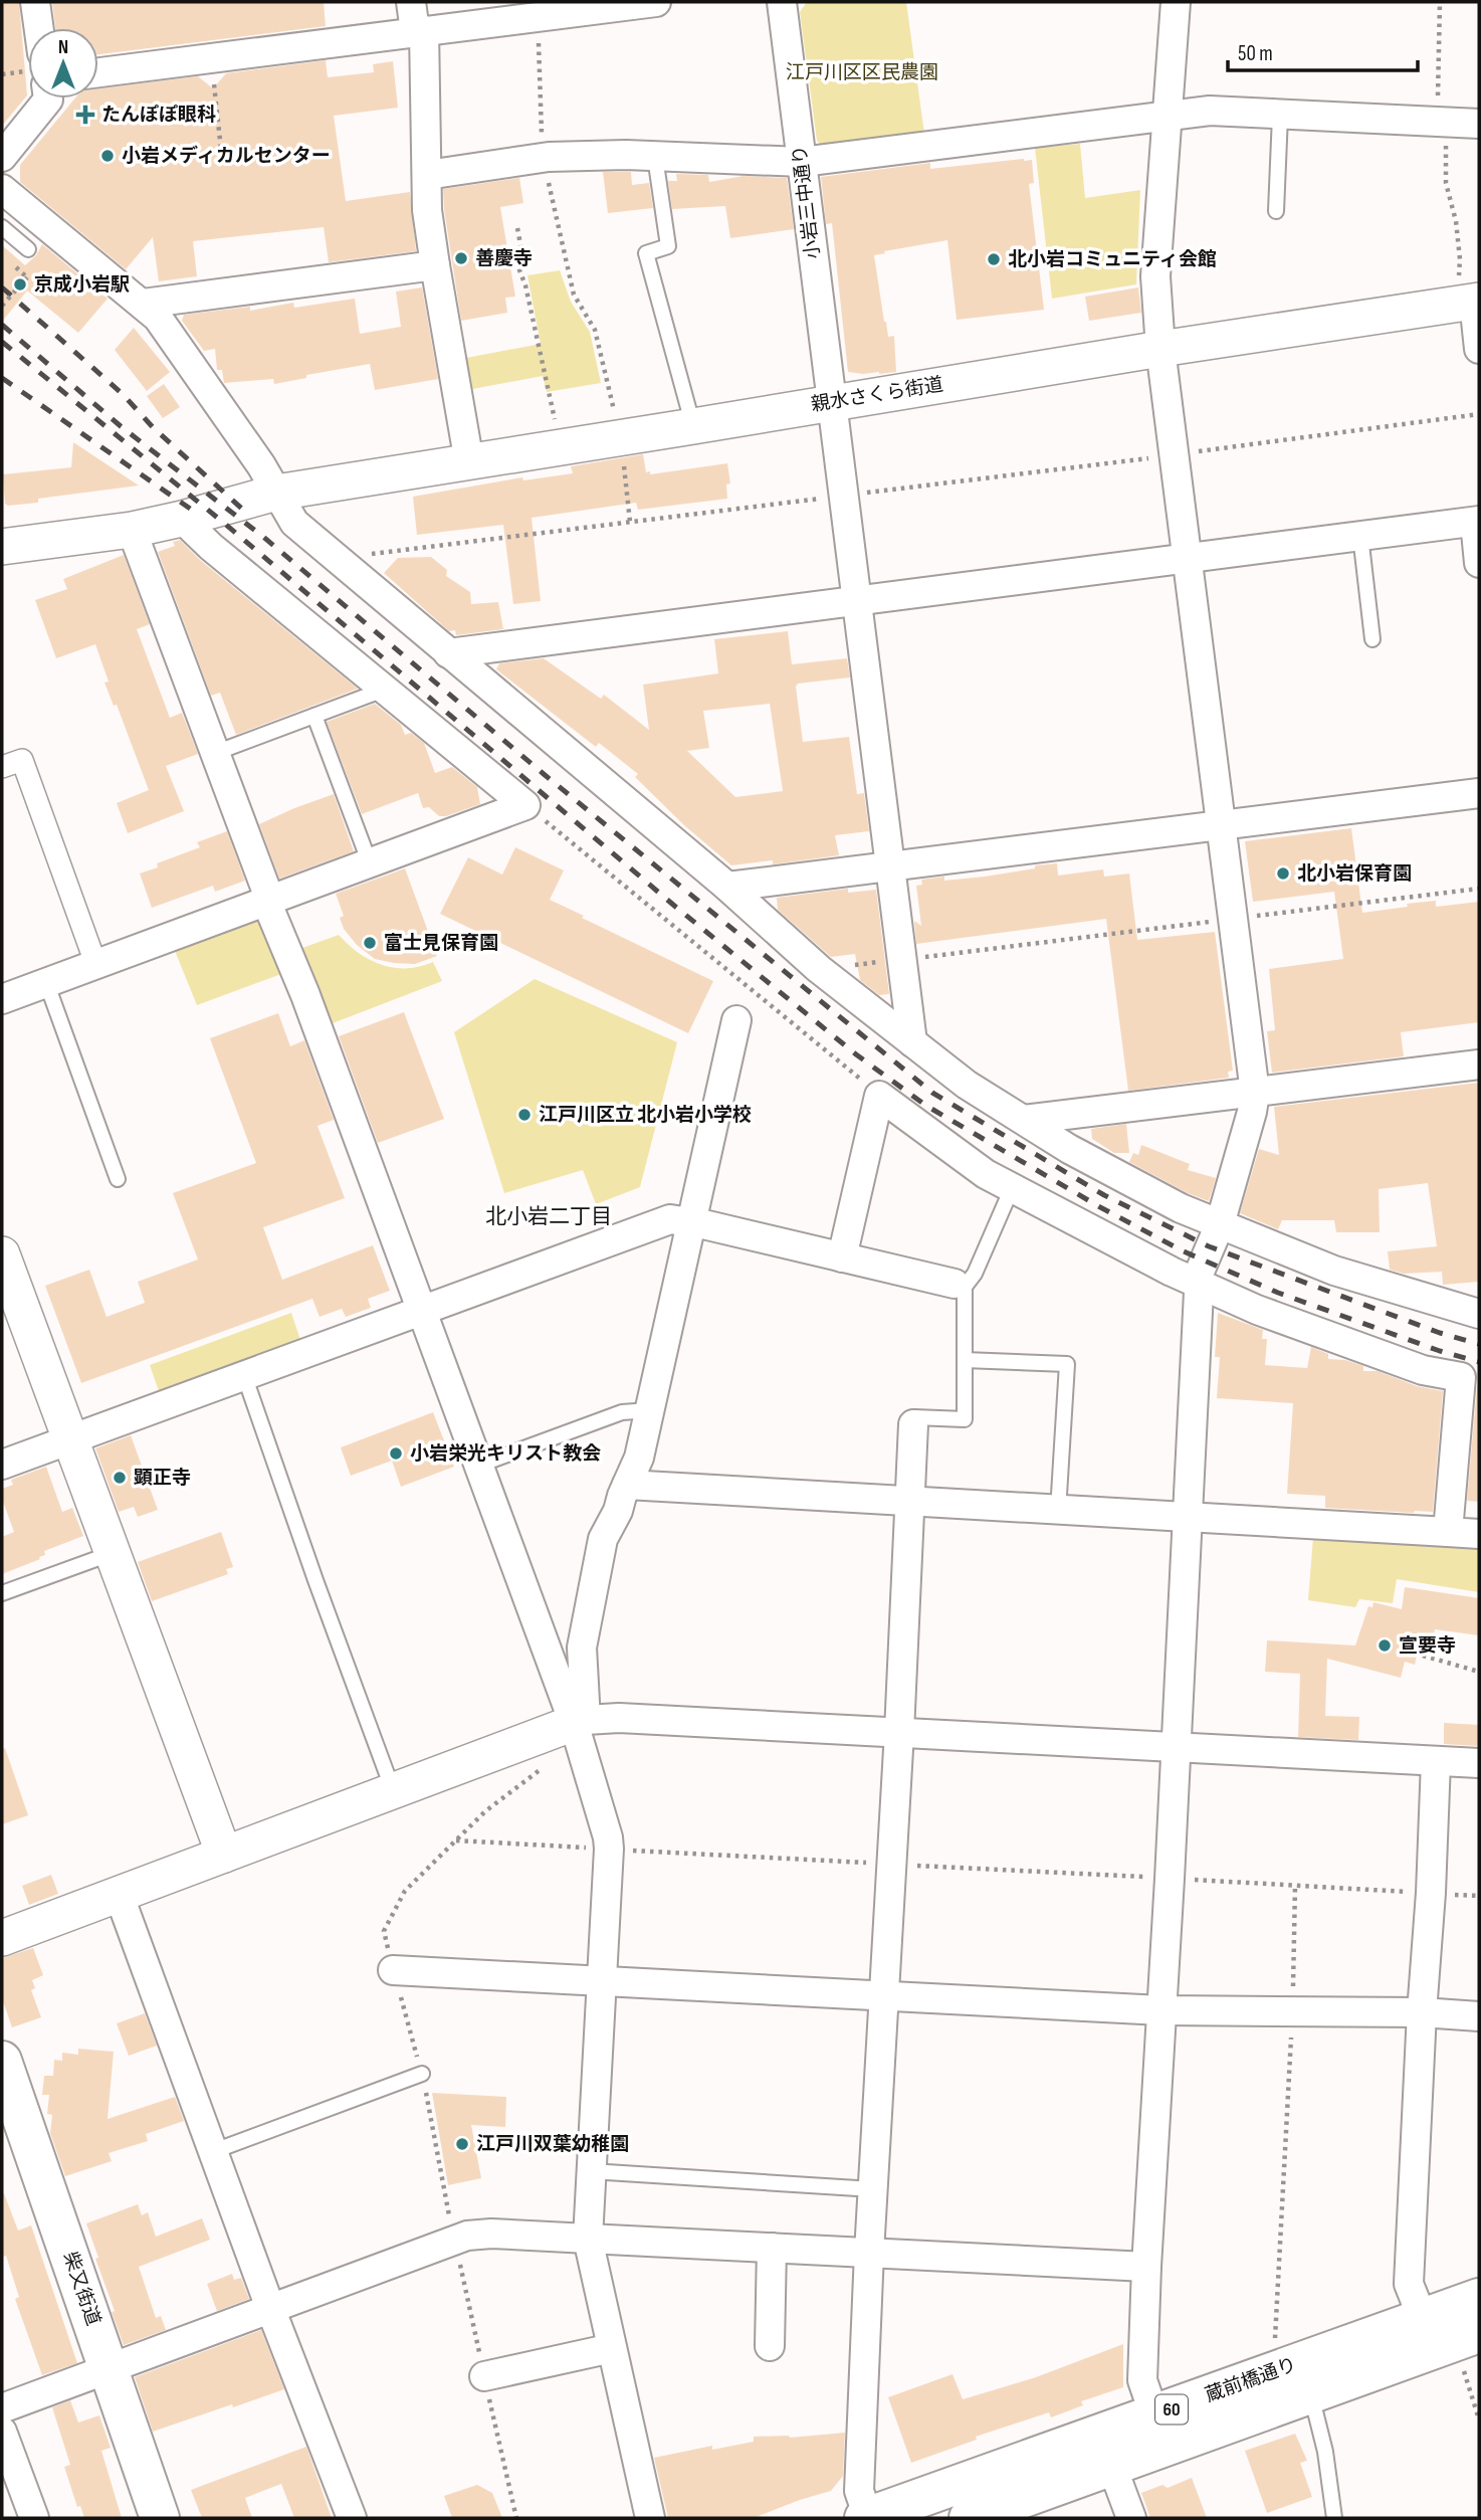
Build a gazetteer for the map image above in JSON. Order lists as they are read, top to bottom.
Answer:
{
  "streets": {
    "main road": ["柴又街道", "蔵前橋通り", "60"],
    "street": ["小岩三中通り", "親水さくら街道"]
  },
  "crossings": [
    ["小岩三中通り", "親水さくら街道"]
  ],
  "districts": ["北小岩二丁目"],
  "parks": ["江戸川区区民農園"],
  "places": {
    "health": ["たんぽぽ眼科"],
    "other": [
      "小岩メディカルセンター",
      "善慶寺",
      "北小岩コミュニティ会館",
      "京成小岩駅",
      "北小岩保育園",
      "富士見保育園",
      "江戸川区立 北小岩小学校",
      "小岩栄光キリスト教会",
      "顕正寺",
      "宣要寺",
      "江戸川双葉幼稚園"
    ]
  },
  "scale_bar": "50 m",
  "north": "top"
}
